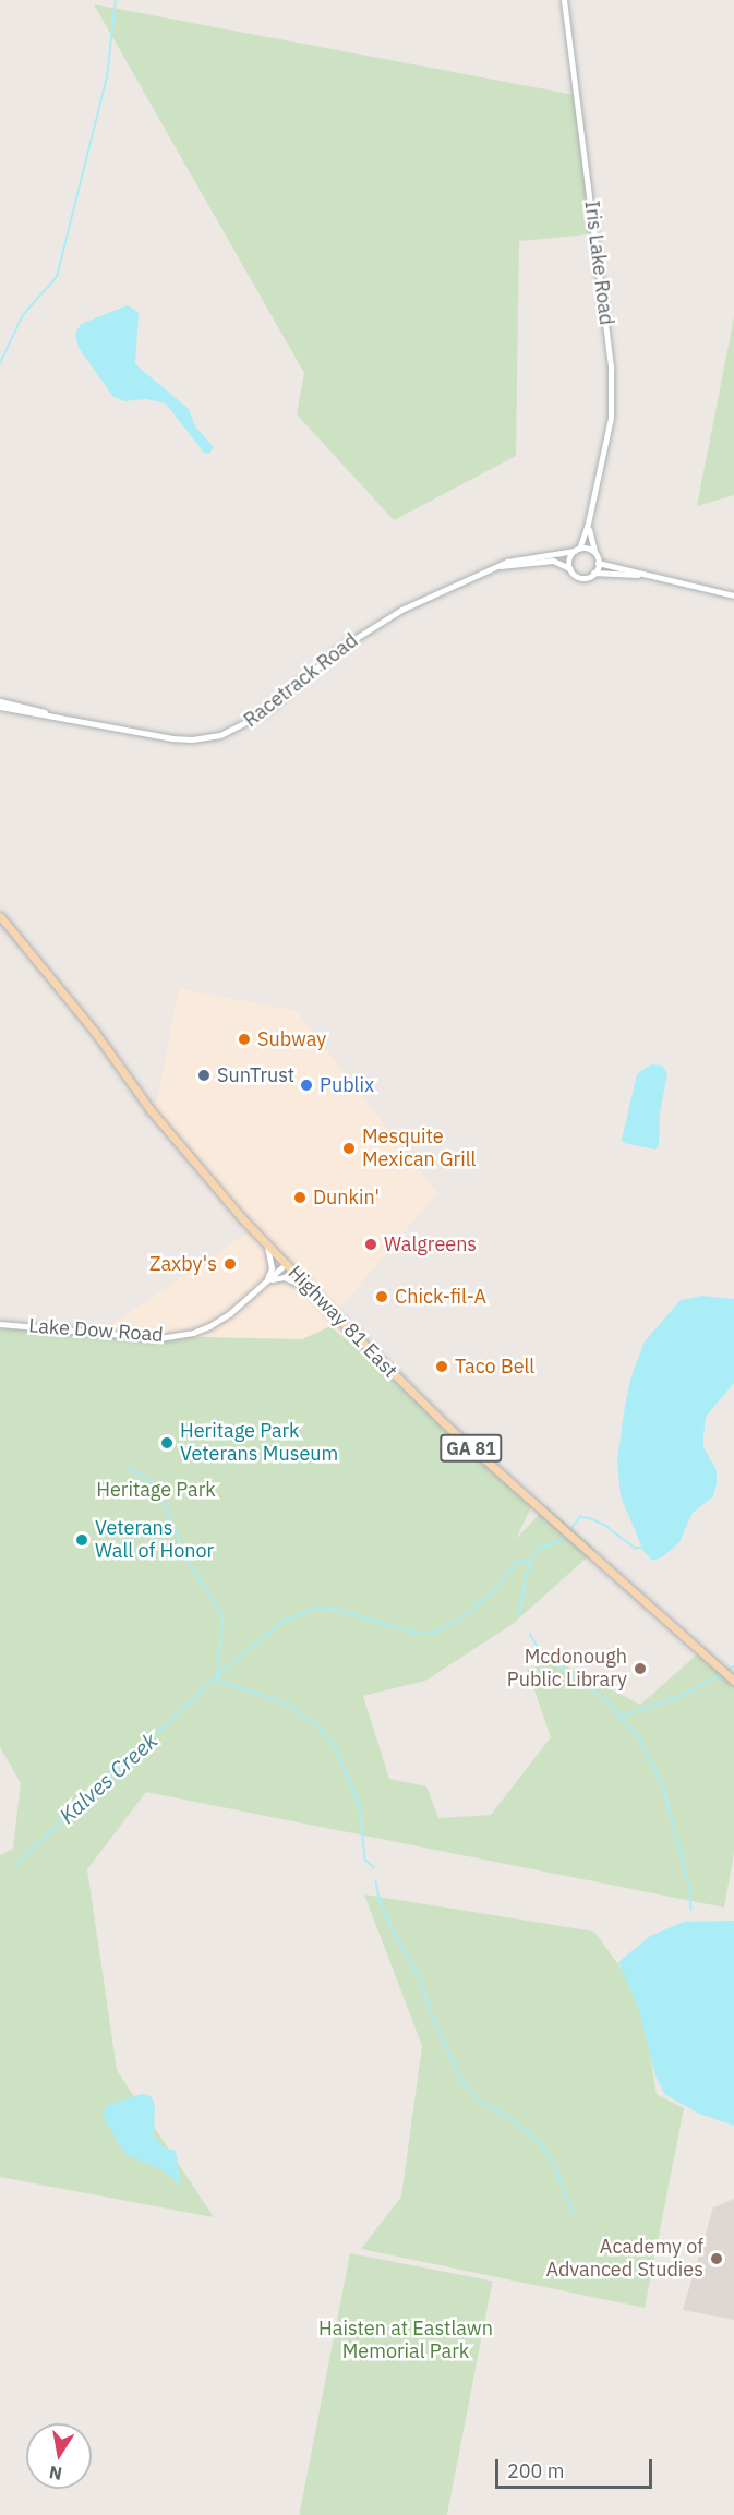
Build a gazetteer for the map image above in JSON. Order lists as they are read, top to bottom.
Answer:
{
  "streets": {
    "main road": ["Highway 81 East", "GA 81"],
    "street": ["Iris Lake Road", "Racetrack Road", "Lake Dow Road"]
  },
  "crossings": [
    ["Iris Lake Road", "Racetrack Road"],
    ["Highway 81 East", "Lake Dow Road"]
  ],
  "water": ["Kalves Creek"],
  "parks": ["Heritage Park", "Haisten at Eastlawn Memorial Park"],
  "places": [
    "Subway",
    "SunTrust",
    "Publix",
    "Mesquite Mexican Grill",
    "Dunkin'",
    "Walgreens",
    "Zaxby's",
    "Chick-fil-A",
    "Taco Bell",
    "Heritage Park Veterans Museum",
    "Veterans Wall of Honor",
    "Mcdonough Public Library",
    "Academy of Advanced Studies"
  ],
  "scale_bar": "200 m",
  "north": "bottom"
}
